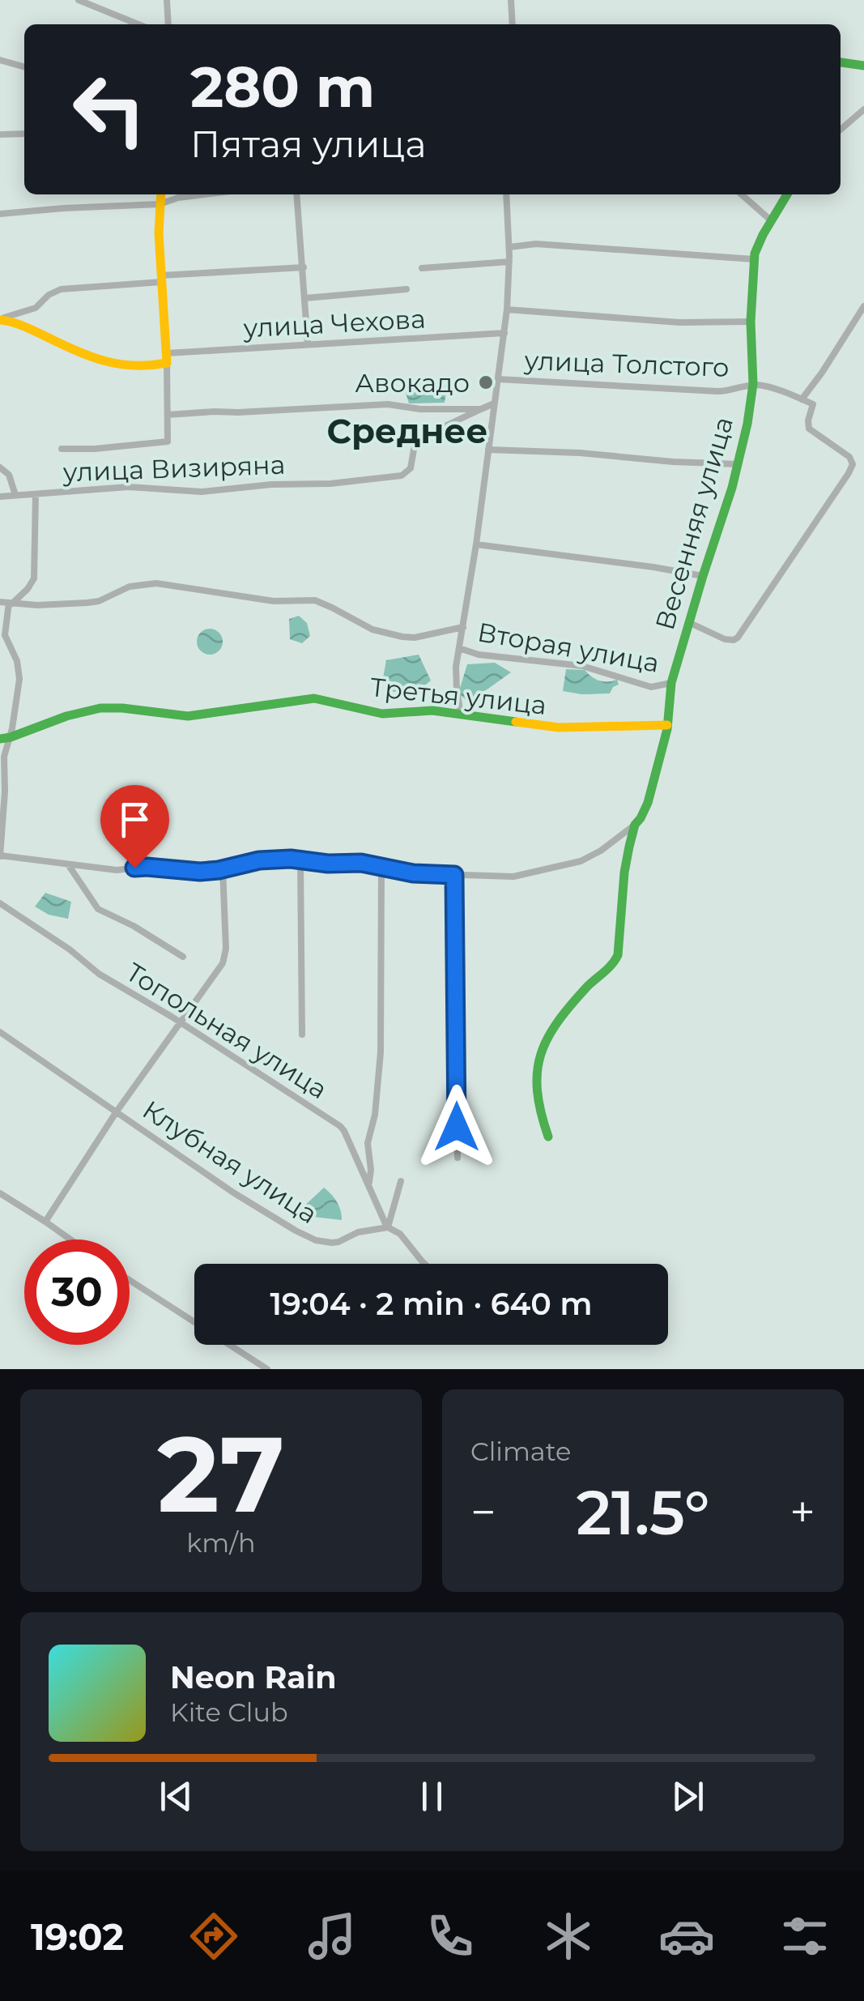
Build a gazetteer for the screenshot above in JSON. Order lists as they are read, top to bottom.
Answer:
{
  "streets": {
    "street": [
      "улица Чехова",
      "улица Толстого",
      "улица Визиряна",
      "Весенняя улица",
      "Вторая улица",
      "Третья улица",
      "Топольная улица",
      "Клубная улица"
    ]
  },
  "crossings": [
    ["улица Толстого", "Весенняя улица"],
    ["Весенняя улица", "Вторая улица"],
    ["Весенняя улица", "Третья улица"],
    ["Топольная улица", "Клубная улица"]
  ],
  "districts": ["Среднее"],
  "places": ["Авокадо"],
  "page": {
    "turn": ["280 m", "Пятая улица"],
    "limit": "30",
    "trip": "19:04 · 2 min · 640 m",
    "tile": [
      ["27", "km/h"],
      "Climate"
    ],
    "heat": ["−", "21.5°", "+"],
    "song": ["Neon Rain", "Kite Club"],
    "tabs": "19:02"
  }
}
